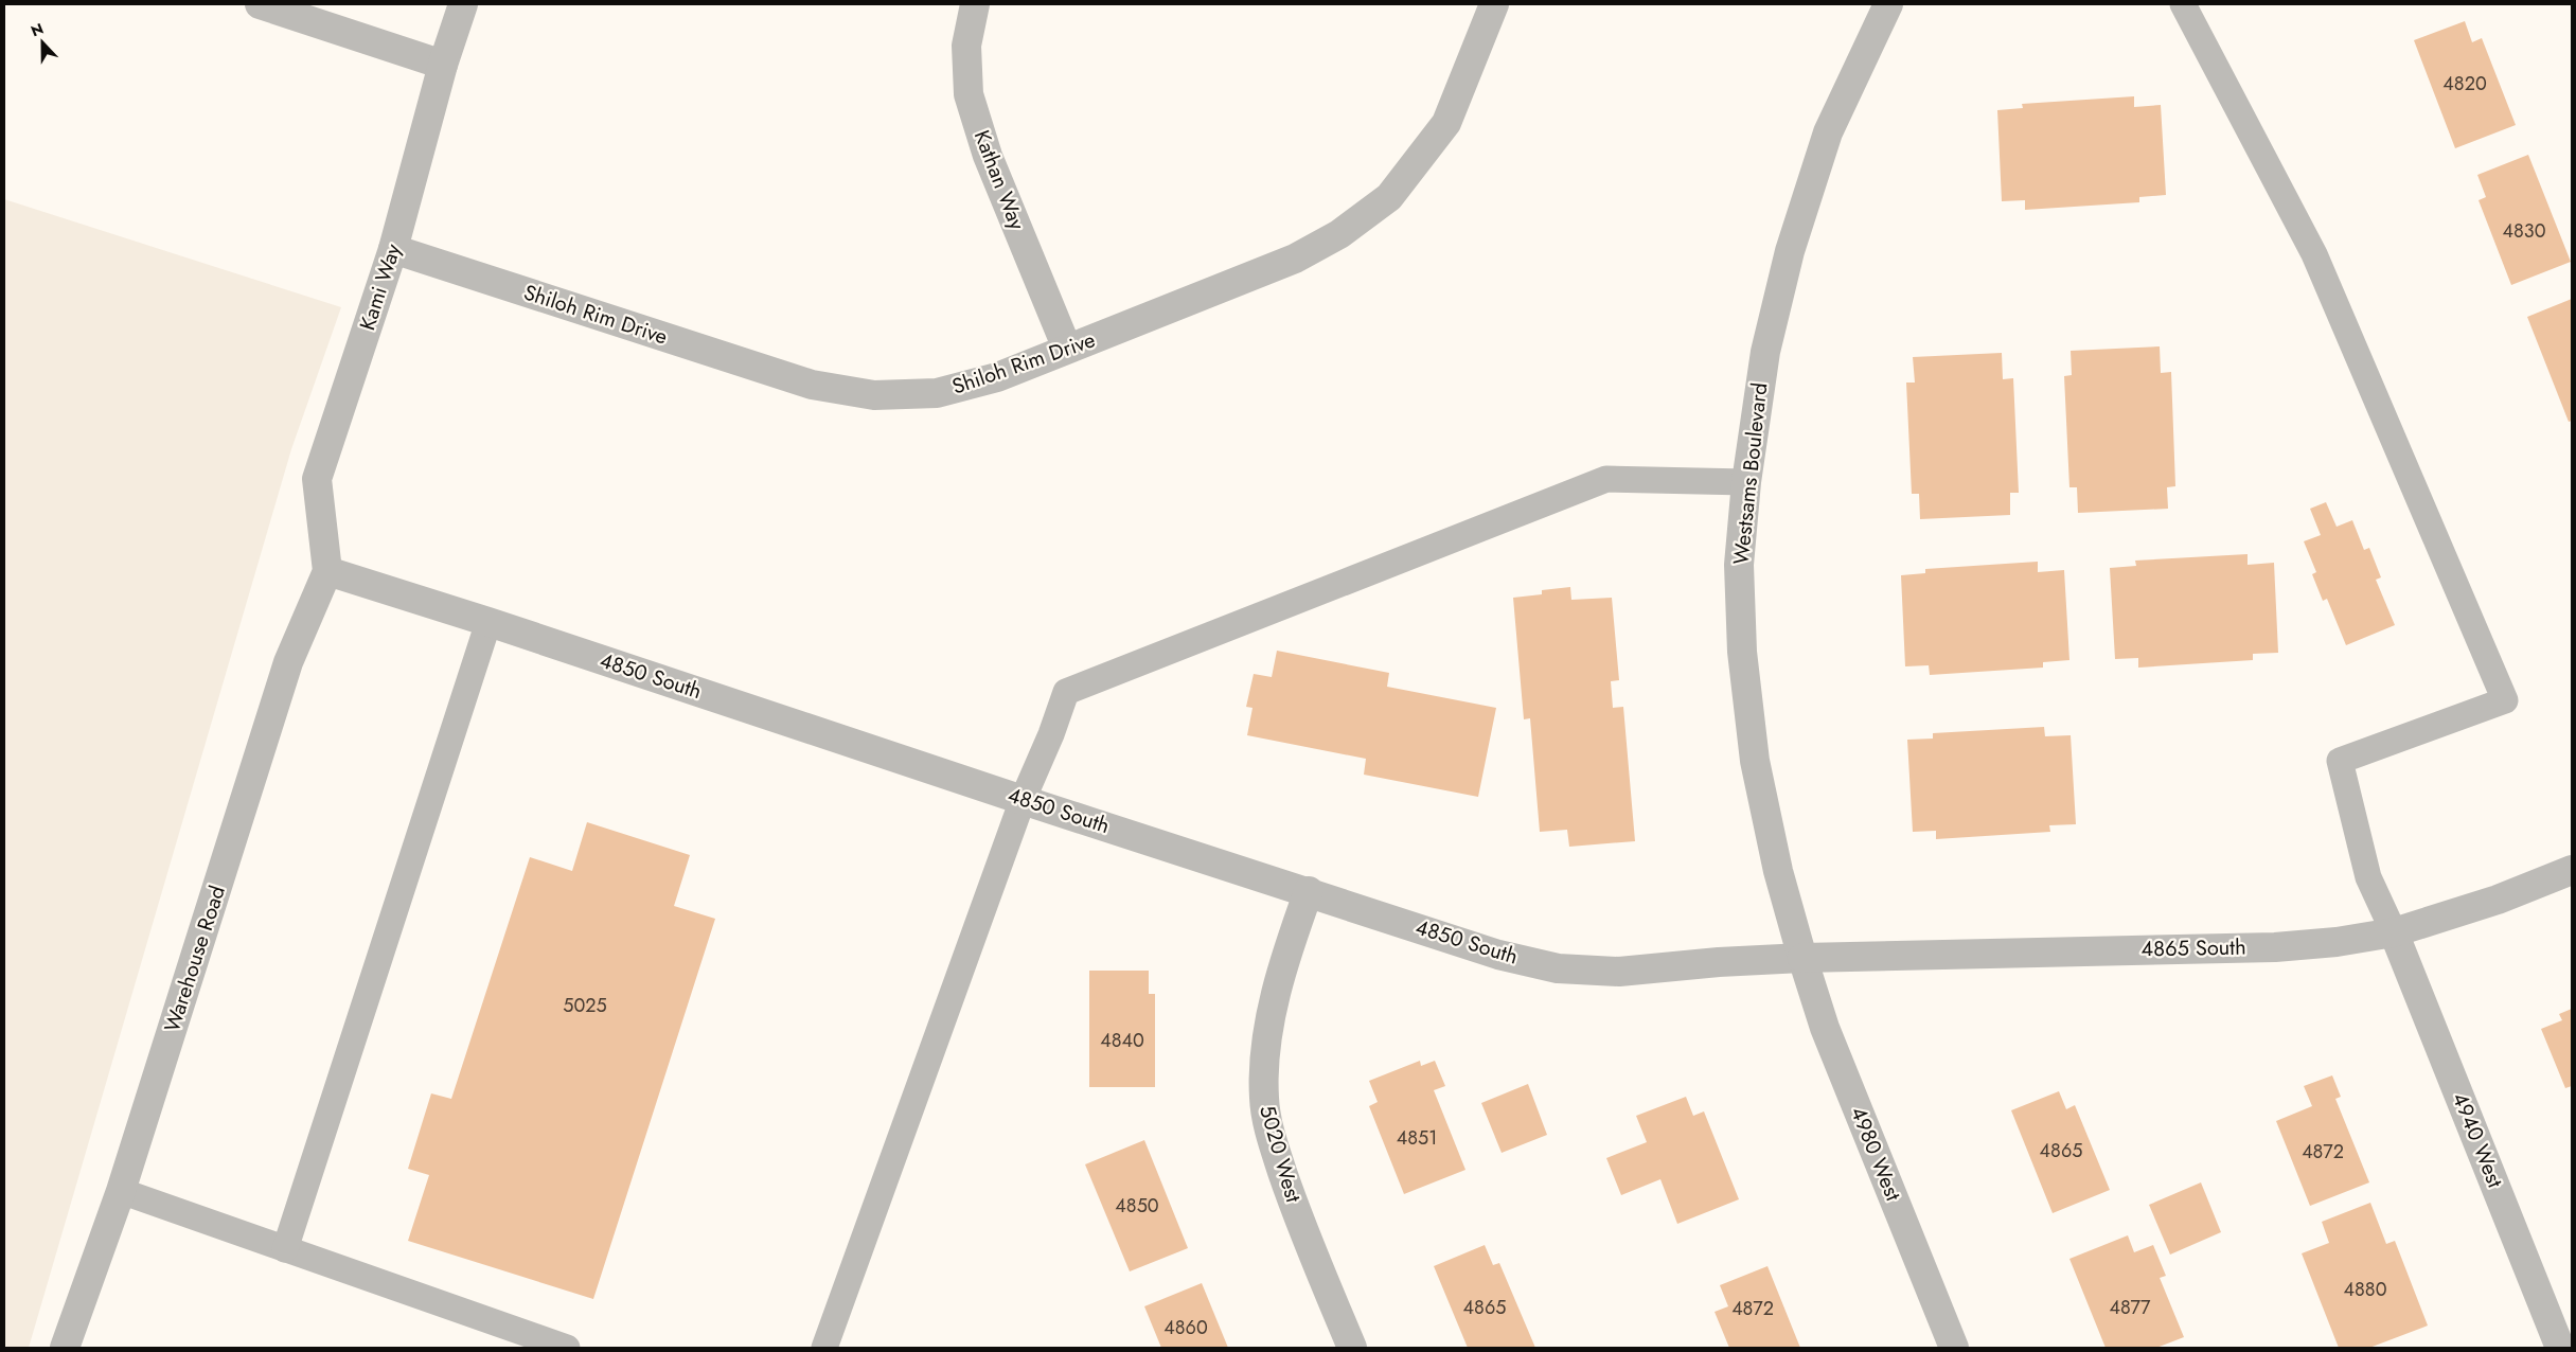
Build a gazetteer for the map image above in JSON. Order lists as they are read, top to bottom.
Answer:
{
  "streets": {
    "street": [
      "Kathan Way",
      "Kami Way",
      "Shiloh Rim Drive",
      "Westsams Boulevard",
      "4850 South",
      "4865 South",
      "Warehouse Road",
      "4940 West",
      "5020 West",
      "4980 West"
    ]
  },
  "crossings": [
    ["Kathan Way", "Shiloh Rim Drive"],
    ["Kami Way", "Shiloh Rim Drive"],
    ["Kami Way", "4850 South"],
    ["Kami Way", "Warehouse Road"],
    ["Westsams Boulevard", "4850 South"],
    ["Westsams Boulevard", "4865 South"],
    ["Westsams Boulevard", "4980 West"],
    ["4850 South", "4865 South"],
    ["4850 South", "Warehouse Road"],
    ["4850 South", "5020 West"],
    ["4850 South", "4980 West"],
    ["4865 South", "4940 West"],
    ["4865 South", "4980 West"]
  ],
  "house_numbers": [
    "4820",
    "4830",
    "5025",
    "4840",
    "4851",
    "4865",
    "4872",
    "4850",
    "4880",
    "4865",
    "4877",
    "4872",
    "4860"
  ],
  "north": "top"
}
